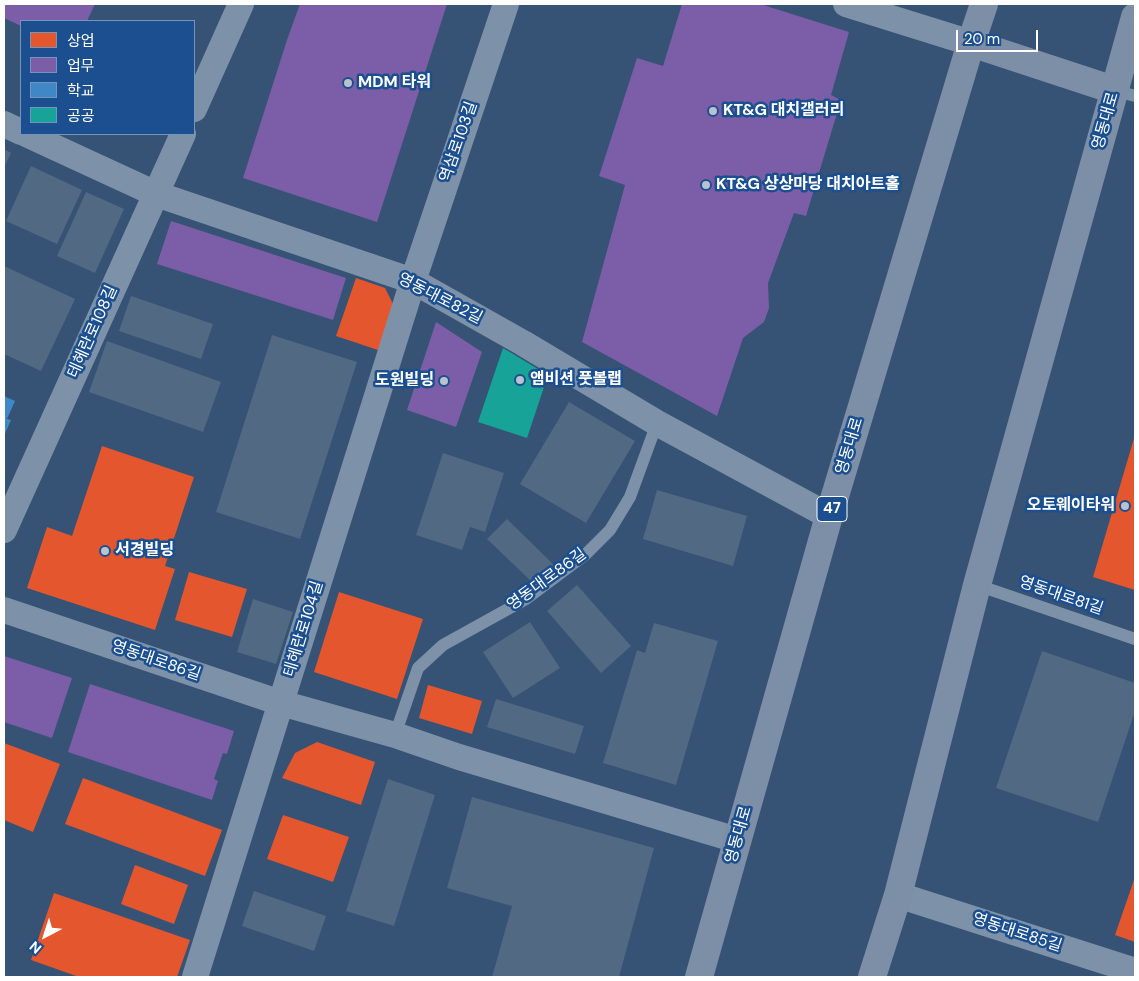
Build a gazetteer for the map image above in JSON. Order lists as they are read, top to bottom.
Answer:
{
  "streets": {
    "main road": ["영동대로", "47"],
    "street": [
      "역삼로103길",
      "영동대로82길",
      "테헤란로108길",
      "영동대로86길",
      "테헤란로104길",
      "영동대로85길"
    ],
    "lane": ["영동대로81길"]
  },
  "crossings": [
    ["영동대로", "영동대로82길"],
    ["영동대로", "영동대로86길"],
    ["영동대로", "영동대로81길"],
    ["영동대로", "영동대로85길"],
    ["역삼로103길", "영동대로82길"],
    ["역삼로103길", "테헤란로104길"],
    ["영동대로82길", "테헤란로108길"],
    ["영동대로82길", "영동대로86길"],
    ["영동대로82길", "테헤란로104길"],
    ["영동대로86길", "테헤란로104길"]
  ],
  "places": [
    "MDM 타워",
    "KT&G 대치갤러리",
    "KT&G 상상마당 대치아트홀",
    "앰비션 풋볼랩",
    "도원빌딩",
    "오토웨이타워",
    "서경빌딩"
  ],
  "legend": [
    "상업",
    "업무",
    "학교",
    "공공"
  ],
  "scale_bar": "20 m",
  "north": "bottom left"
}
